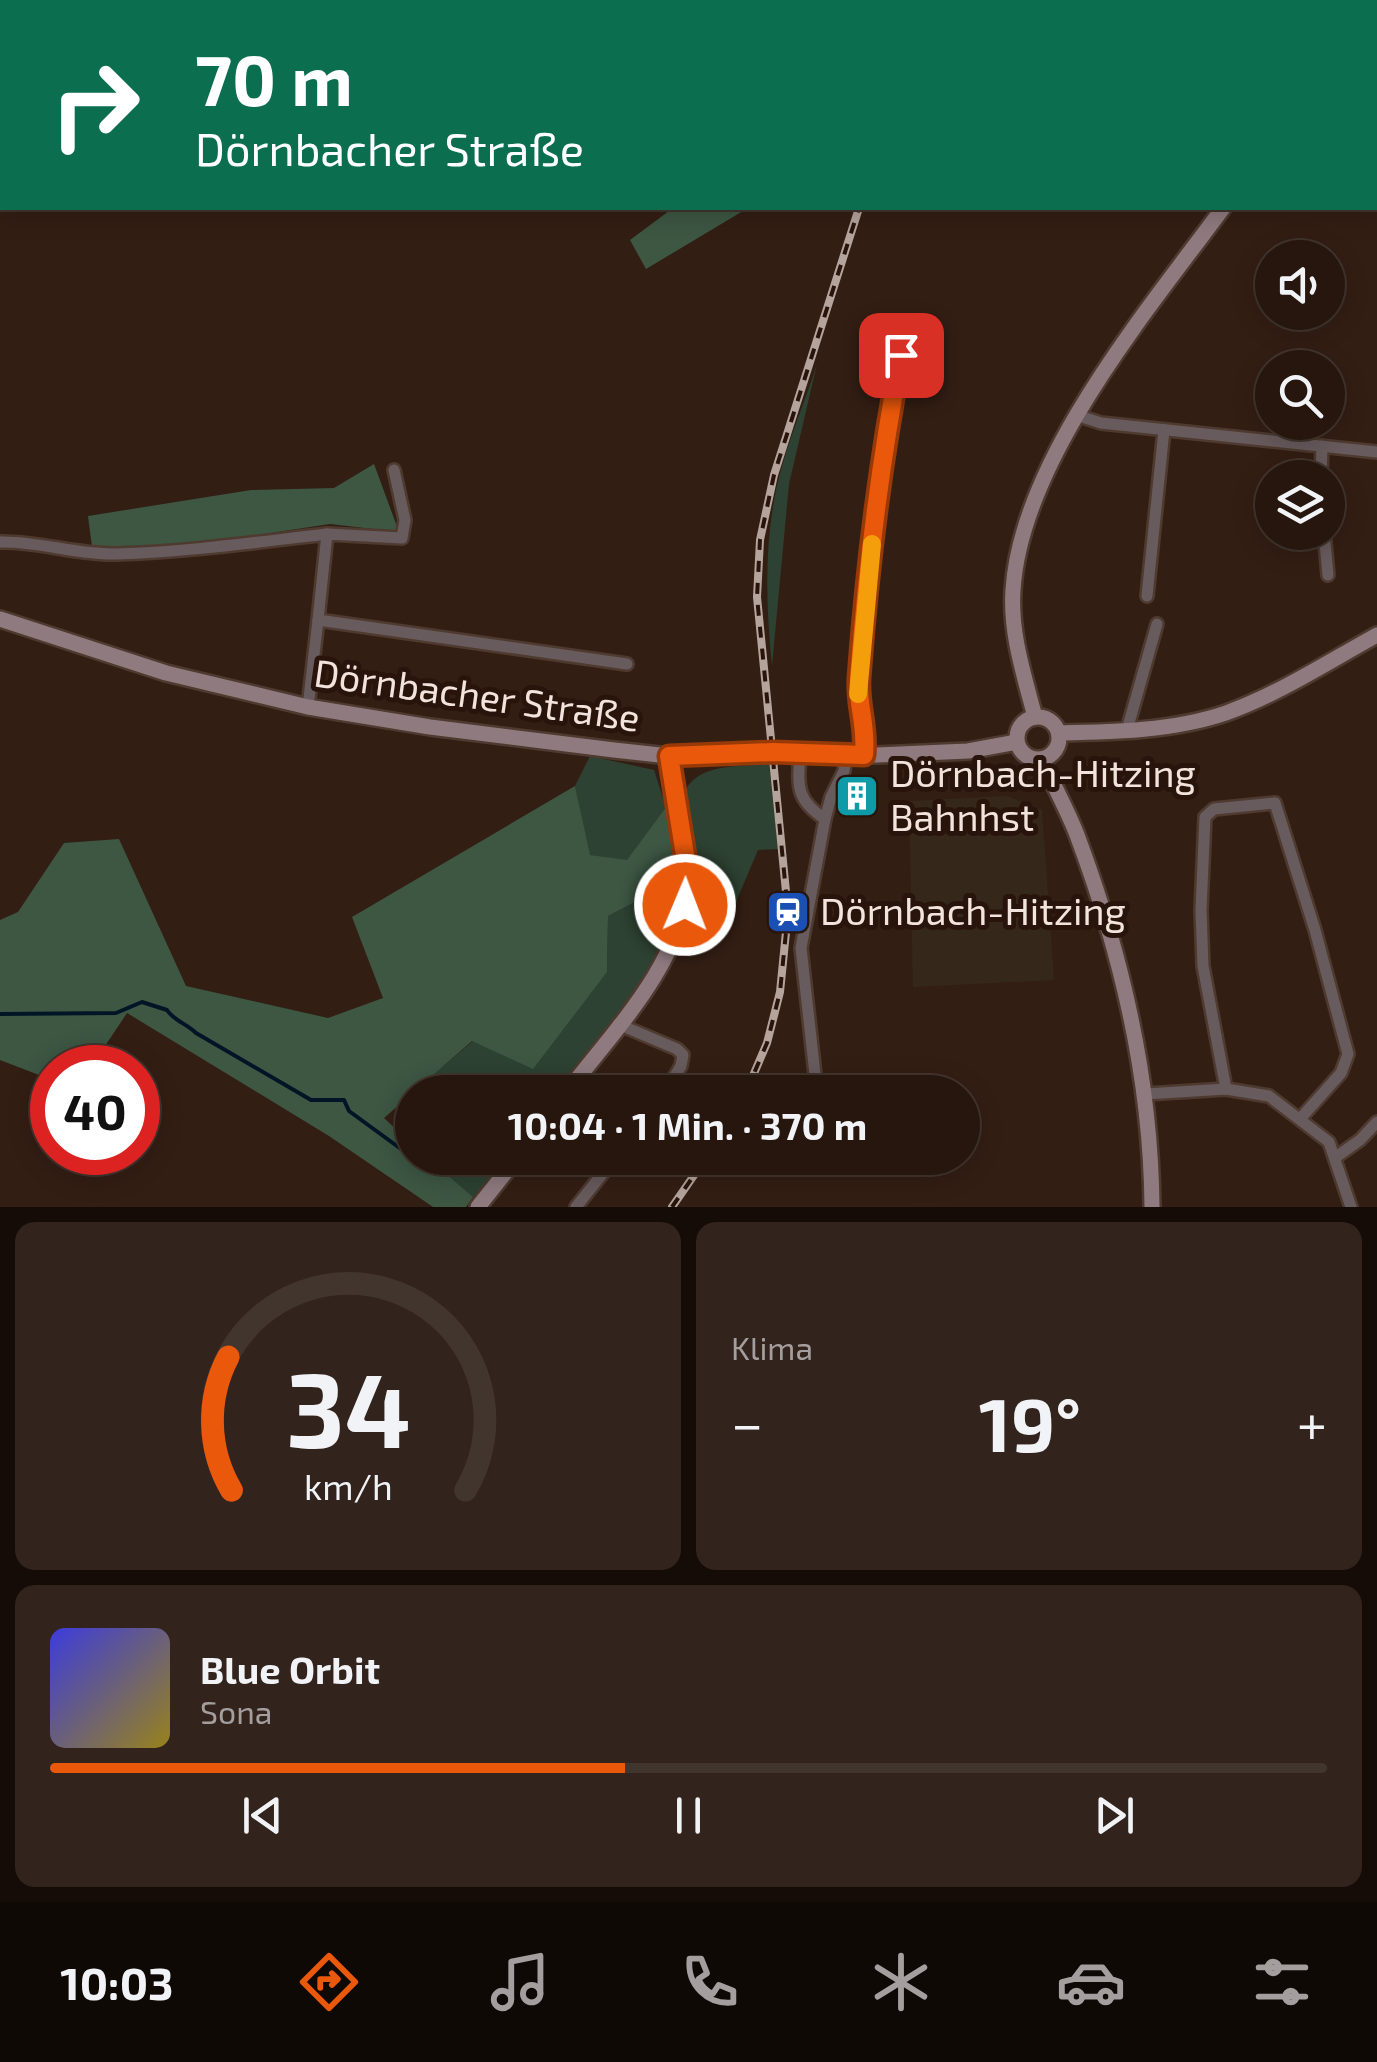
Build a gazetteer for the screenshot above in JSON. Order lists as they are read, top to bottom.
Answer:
{
  "streets": {
    "street": ["Dörnbacher Straße"]
  },
  "places": {
    "building": ["Dörnbach-Hitzing Bahnhst"],
    "station": ["Dörnbach-Hitzing"]
  },
  "page": {
    "turn": ["70 m", "Dörnbacher Straße"],
    "limit": "40",
    "trip": "10:04 · 1 Min. · 370 m",
    "tile": "Klima",
    "heat": ["−", "19°", "+"],
    "song": ["Blue Orbit", "Sona"],
    "tabs": "10:03",
    "gauge": ["34", "km/h"]
  }
}
